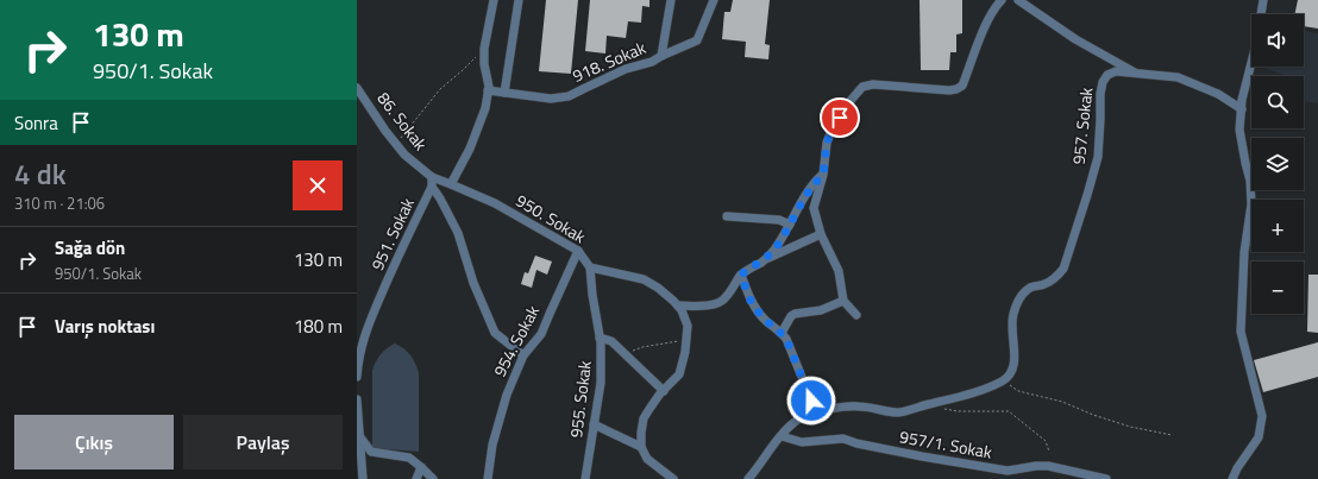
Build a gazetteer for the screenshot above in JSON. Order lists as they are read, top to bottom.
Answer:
{
  "streets": {
    "street": [
      "918. Sokak",
      "86. Sokak",
      "957. Sokak",
      "950. Sokak",
      "951. Sokak",
      "954. Sokak",
      "955. Sokak",
      "957/1. Sokak"
    ]
  },
  "crossings": [
    ["86. Sokak", "950. Sokak"],
    ["950. Sokak", "954. Sokak"],
    ["950. Sokak", "955. Sokak"]
  ],
  "page": {
    "turn": ["130 m", "950/1. Sokak"],
    "map_buttons": ["+", "−"],
    "then": "Sonra",
    "heading": ["4 dk", "310 m · 21:06"],
    "list": [
      {
        "name": "Sağa dön",
        "note": "950/1. Sokak",
        "value": "130 m"
      },
      {
        "name": "Varış noktası",
        "value": "180 m"
      }
    ],
    "buttons": ["Çıkış", "Paylaş"]
  }
}
